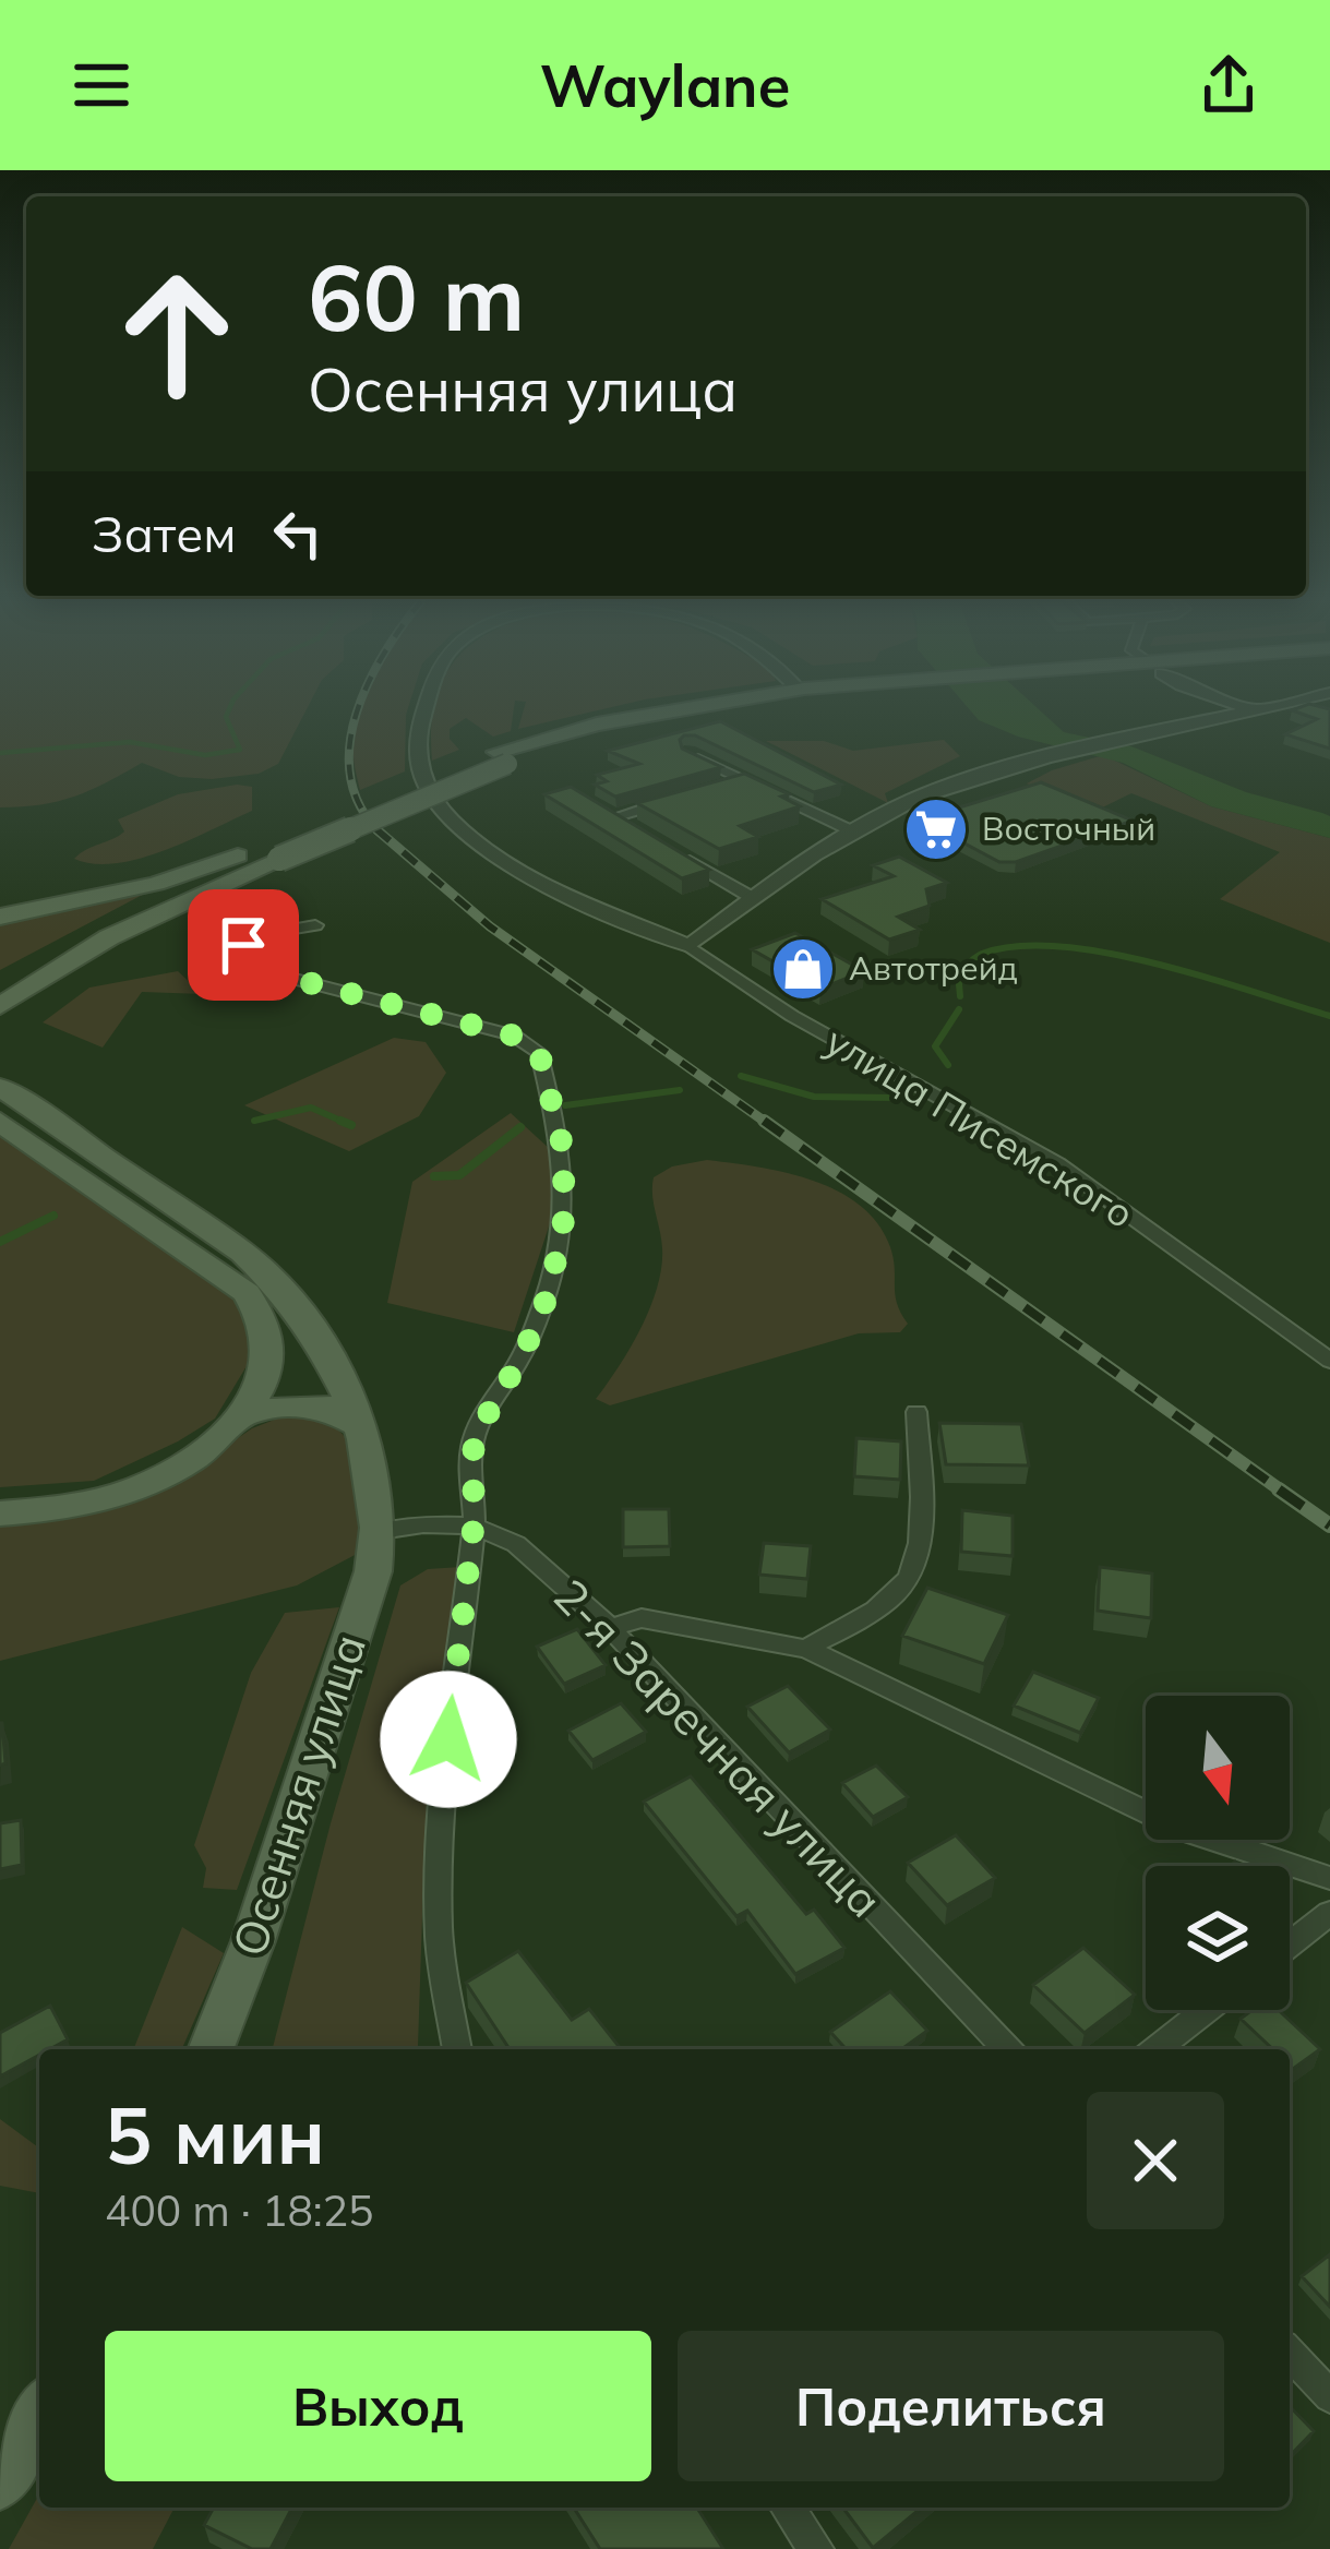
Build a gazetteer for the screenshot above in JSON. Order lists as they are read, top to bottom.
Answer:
{
  "streets": {
    "main road": ["Осенняя улица"],
    "street": ["улица Писемского", "2-я Заречная улица"]
  },
  "crossings": [
    ["2-я Заречная улица", "Осенняя улица"]
  ],
  "places": {
    "supermarket": ["Восточный"],
    "shop": ["Автотрейд"]
  },
  "north": "bottom",
  "page": {
    "header": "Waylane",
    "turn": ["60 m", "Осенняя улица"],
    "then": "Затем",
    "heading": ["5 мин", "400 m · 18:25"],
    "buttons": ["Выход", "Поделиться"]
  }
}
